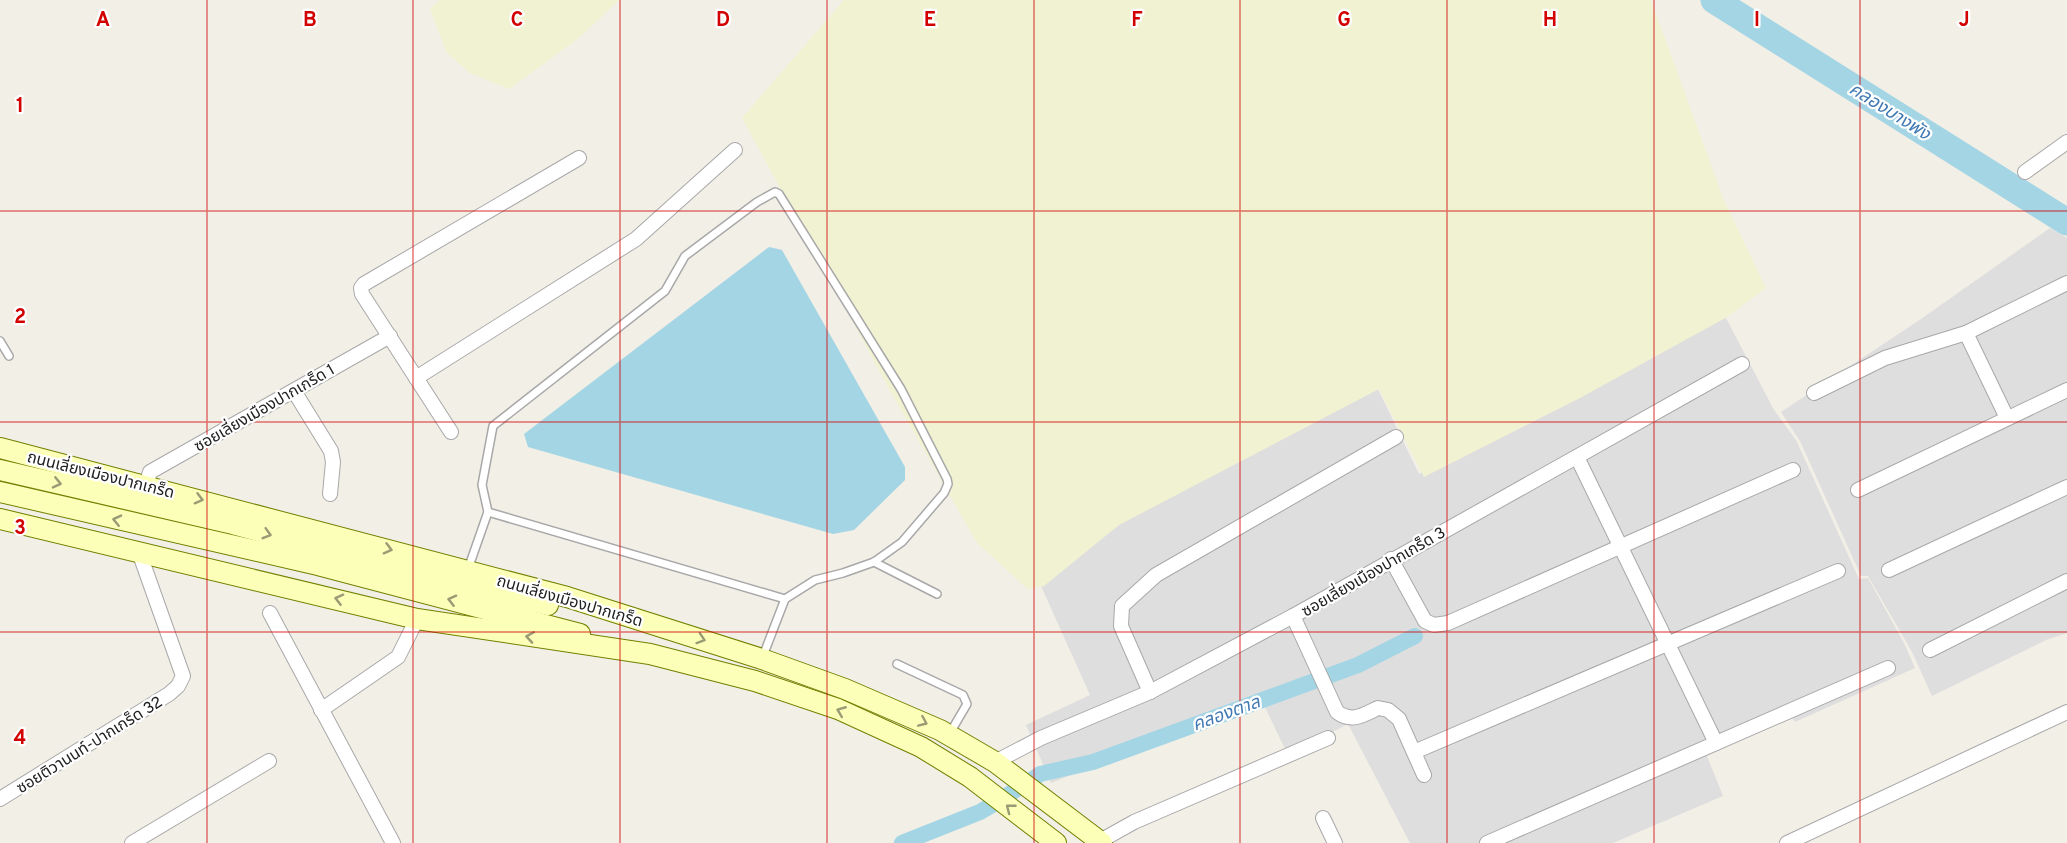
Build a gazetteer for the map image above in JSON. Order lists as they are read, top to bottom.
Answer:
{
  "streets": {
    "main road": ["ถนนเลี่ยงเมืองปากเกร็ด"],
    "street": ["ซอยเลี่ยงเมืองปากเกร็ด 1", "ซอยเลี่ยงเมืองปากเกร็ด 3", "ซอยติวานนท์-ปากเกร็ด 32"]
  },
  "crossings": [
    ["ซอยเลี่ยงเมืองปากเกร็ด 1", "ถนนเลี่ยงเมืองปากเกร็ด"],
    ["ถนนเลี่ยงเมืองปากเกร็ด", "ซอยเลี่ยงเมืองปากเกร็ด 3"],
    ["ถนนเลี่ยงเมืองปากเกร็ด", "ซอยติวานนท์-ปากเกร็ด 32"]
  ],
  "water": ["คลองบางพัง", "คลองตาล"],
  "grid": {
    "columns": [
      "A",
      "B",
      "C",
      "D",
      "E",
      "F",
      "G",
      "H",
      "I",
      "J"
    ],
    "rows": [
      "1",
      "2",
      "3",
      "4"
    ]
  }
}
